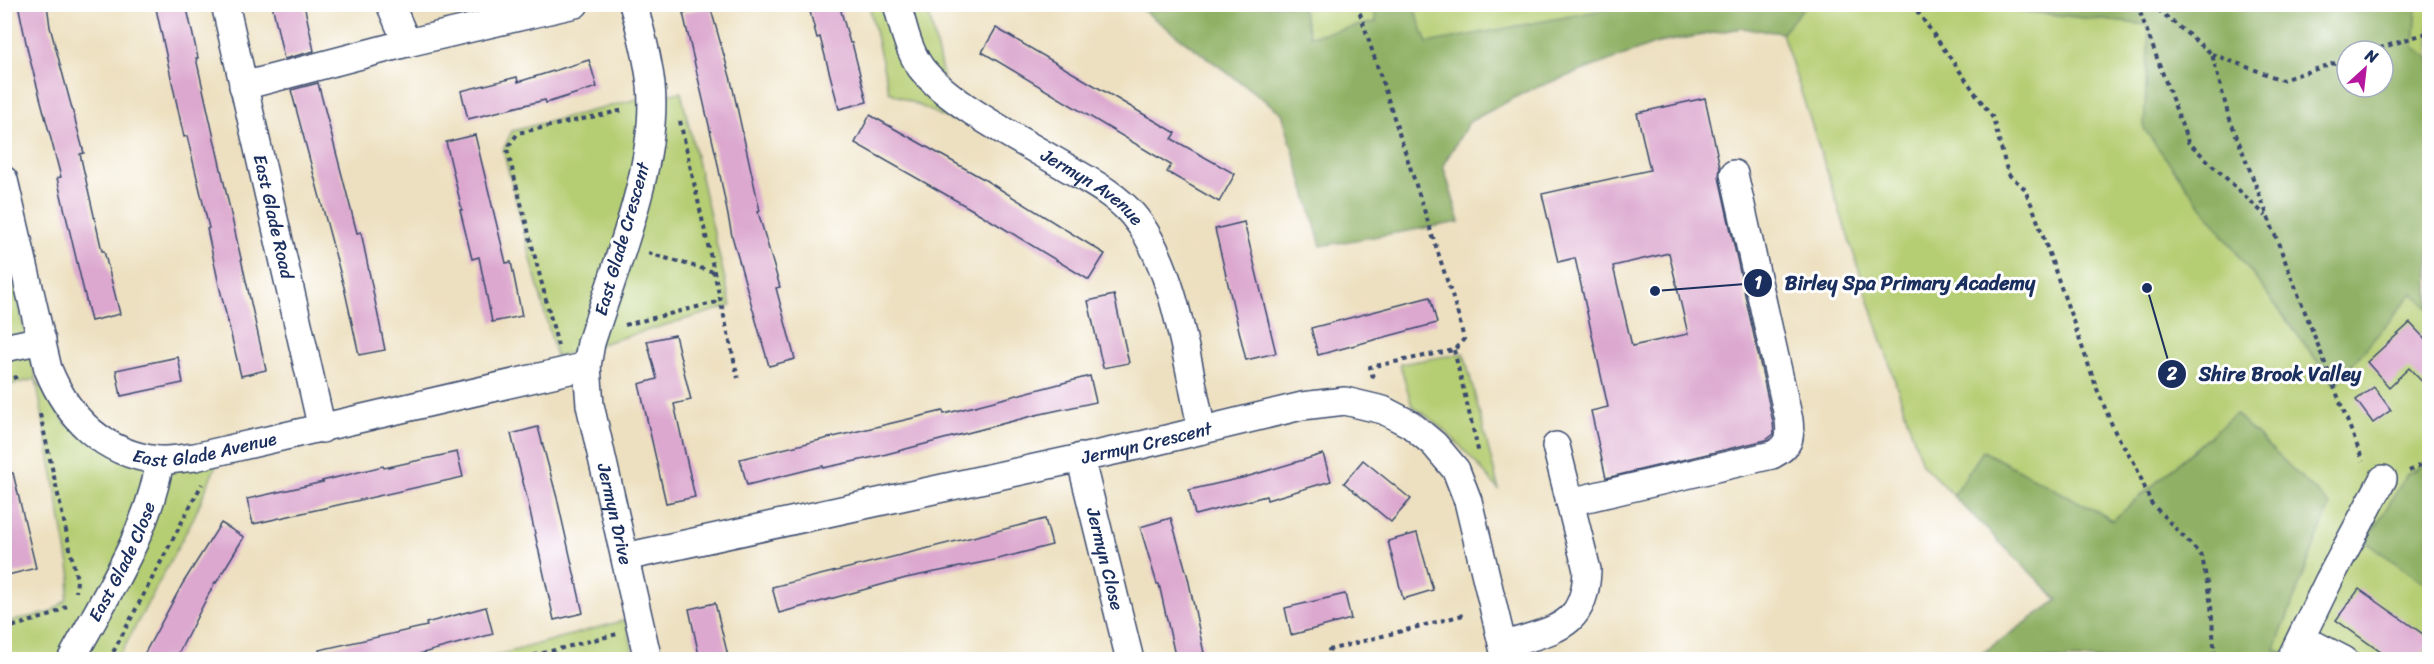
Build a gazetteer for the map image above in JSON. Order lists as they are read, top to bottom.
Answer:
{
  "streets": {
    "street": [
      "Jermyn Avenue",
      "East Glade Road",
      "East Glade Crescent",
      "Jermyn Crescent",
      "East Glade Avenue",
      "Jermyn Drive",
      "Jermyn Close",
      "East Glade Close"
    ]
  },
  "crossings": [
    ["Jermyn Avenue", "Jermyn Crescent"],
    ["East Glade Road", "East Glade Avenue"],
    ["East Glade Crescent", "East Glade Avenue"],
    ["East Glade Crescent", "Jermyn Drive"],
    ["Jermyn Crescent", "Jermyn Drive"],
    ["Jermyn Crescent", "Jermyn Close"],
    ["East Glade Avenue", "Jermyn Drive"],
    ["East Glade Avenue", "East Glade Close"]
  ],
  "places": ["Shire Brook Valley", "Birley Spa Primary Academy"],
  "north": "top right"
}
